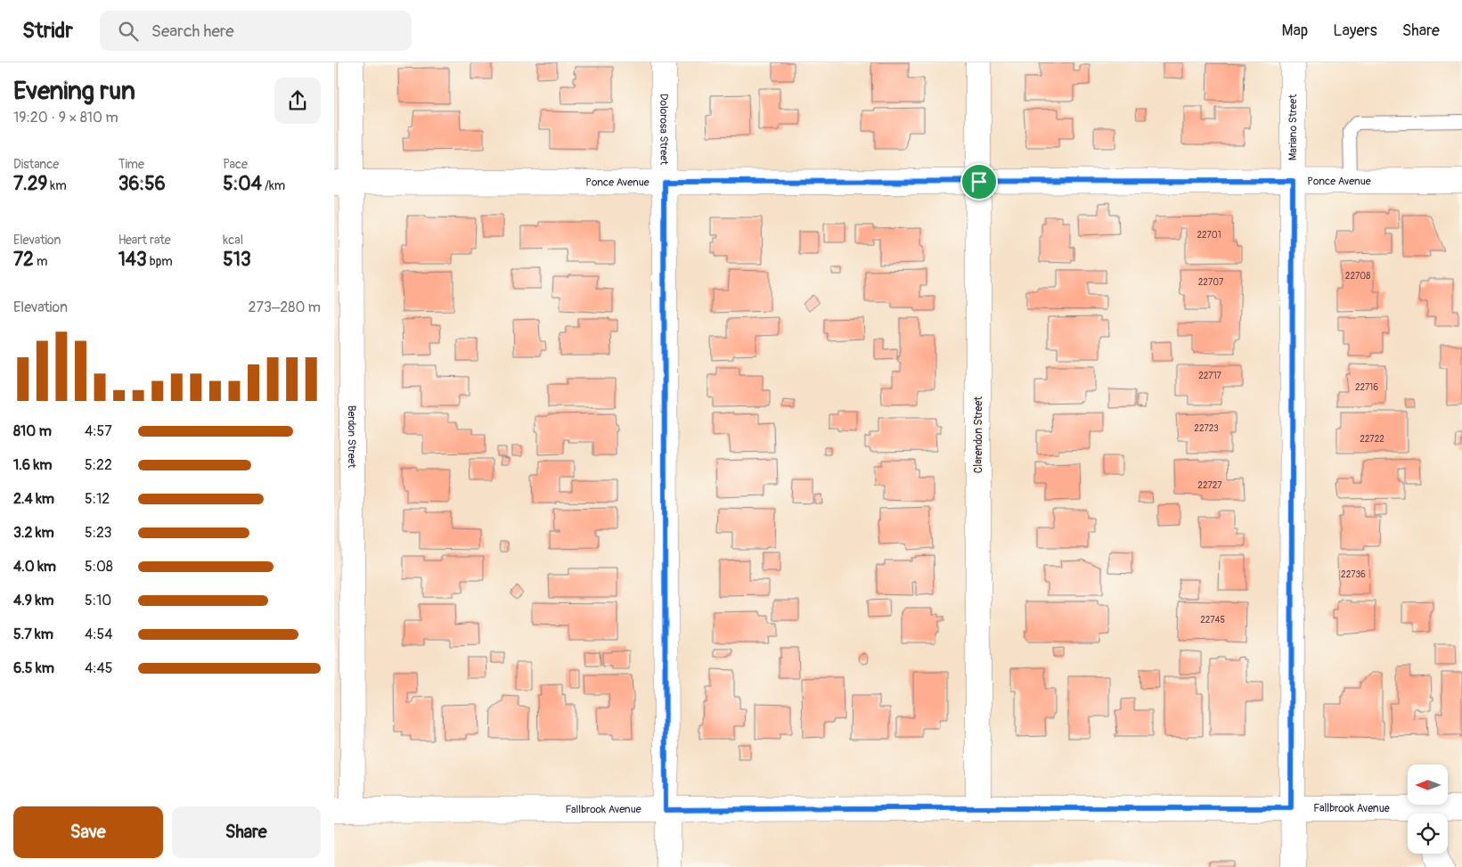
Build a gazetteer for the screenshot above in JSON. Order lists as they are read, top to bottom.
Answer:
{
  "streets": {
    "street": [
      "Dolorosa Street",
      "Mariano Street",
      "Ponce Avenue",
      "Clarendon Street",
      "Berdon Street",
      "Fallbrook Avenue"
    ]
  },
  "crossings": [
    ["Dolorosa Street", "Ponce Avenue"],
    ["Dolorosa Street", "Fallbrook Avenue"],
    ["Mariano Street", "Ponce Avenue"],
    ["Mariano Street", "Fallbrook Avenue"],
    ["Ponce Avenue", "Clarendon Street"],
    ["Ponce Avenue", "Berdon Street"],
    ["Clarendon Street", "Fallbrook Avenue"],
    ["Berdon Street", "Fallbrook Avenue"]
  ],
  "house_numbers": [
    "22701",
    "22708",
    "22707",
    "22717",
    "22716",
    "22723",
    "22722",
    "22727",
    "22736",
    "22745"
  ],
  "north": "left",
  "page": {
    "header": "Stridr",
    "search": "Search here",
    "nav": ["Map", "Layers", "Share"],
    "heading": ["Evening run", "19:20 · 9 × 810 m"],
    "stats": [
      ["Distance", "7.29 km"],
      ["Time", "36:56"],
      ["Pace", "5:04 /km"],
      ["Elevation", "72 m"],
      ["Heart rate", "143 bpm"],
      ["kcal", "513"]
    ],
    "chart": ["Elevation", "273–280 m"],
    "list": [
      {
        "name": "810 m",
        "note": "4:57"
      },
      {
        "name": "1.6 km",
        "note": "5:22"
      },
      {
        "name": "2.4 km",
        "note": "5:12"
      },
      {
        "name": "3.2 km",
        "note": "5:23"
      },
      {
        "name": "4.0 km",
        "note": "5:08"
      },
      {
        "name": "4.9 km",
        "note": "5:10"
      },
      {
        "name": "5.7 km",
        "note": "4:54"
      },
      {
        "name": "6.5 km",
        "note": "4:45"
      }
    ],
    "buttons": ["Save", "Share"]
  }
}
